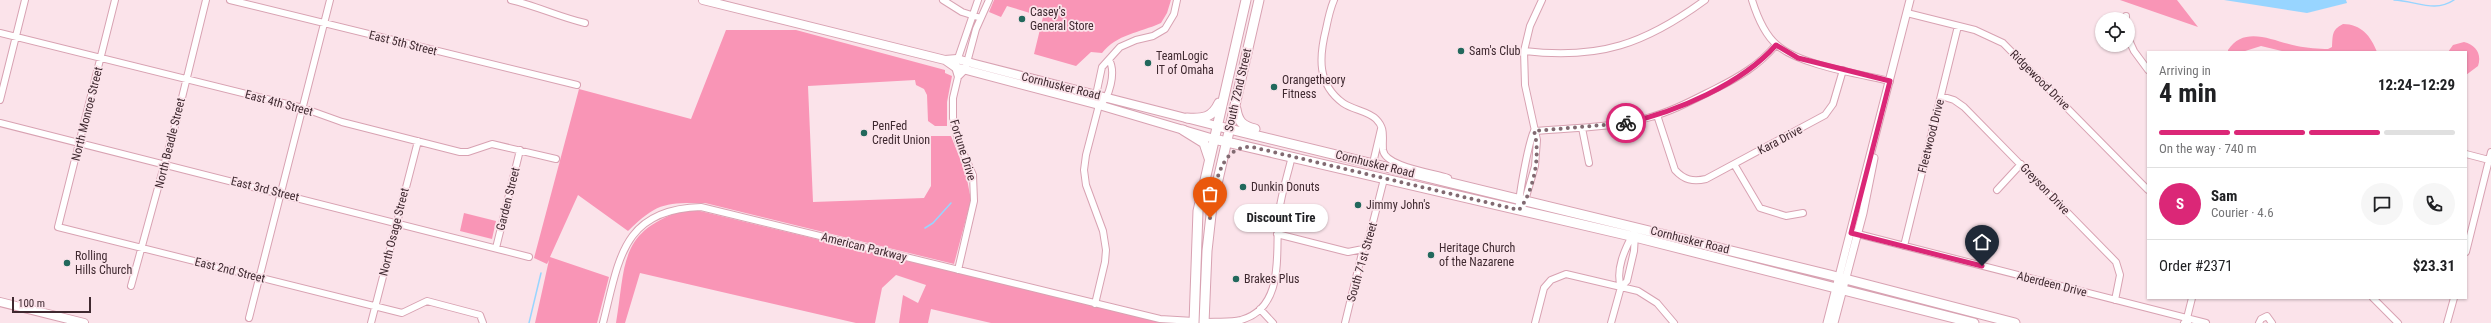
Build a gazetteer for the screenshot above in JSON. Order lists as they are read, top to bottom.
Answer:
{
  "streets": {
    "main road": ["Cornhusker Road", "South 72nd Street"],
    "street": [
      "East 5th Street",
      "Ridgewood Drive",
      "East 4th Street",
      "North Monroe Street",
      "Fleetwood Drive",
      "Kara Drive",
      "North Beadle Street",
      "Fortune Drive",
      "East 3rd Street",
      "Greyson Drive",
      "Garden Street",
      "North Osage Street",
      "American Parkway",
      "South 71st Street",
      "East 2nd Street",
      "Aberdeen Drive"
    ]
  },
  "crossings": [
    ["Ridgewood Drive", "Fleetwood Drive"],
    ["Cornhusker Road", "South 72nd Street"],
    ["Cornhusker Road", "South 71st Street"],
    ["South 72nd Street", "American Parkway"],
    ["East 4th Street", "North Monroe Street"],
    ["East 4th Street", "North Beadle Street"],
    ["East 4th Street", "Garden Street"],
    ["East 4th Street", "North Osage Street"],
    ["North Monroe Street", "East 3rd Street"],
    ["North Monroe Street", "East 2nd Street"],
    ["Fleetwood Drive", "Greyson Drive"],
    ["Fleetwood Drive", "Aberdeen Drive"],
    ["North Beadle Street", "East 3rd Street"],
    ["North Beadle Street", "East 2nd Street"],
    ["Fortune Drive", "American Parkway"],
    ["East 3rd Street", "Garden Street"],
    ["East 3rd Street", "North Osage Street"],
    ["Greyson Drive", "Aberdeen Drive"],
    ["North Osage Street", "East 2nd Street"]
  ],
  "places": [
    "Casey's General Store",
    "Sam's Club",
    "TeamLogic IT of Omaha",
    "Orangetheory Fitness",
    "PenFed Credit Union",
    "Dunkin Donuts",
    "Jimmy John's",
    "Discount Tire",
    "Heritage Church of the Nazarene",
    "Rolling Hills Church",
    "Brakes Plus"
  ],
  "scale_bar": "100 m",
  "page": {
    "heading": ["4 min", "Arriving in", "12:24–12:29"],
    "panel": [
      "Sam",
      "Courier · 4.6",
      "Order #2371",
      "$23.31"
    ],
    "bar": "On the way · 740 m",
    "round": "S",
    "bubble": "Discount Tire",
    "scale": "100 m"
  }
}
